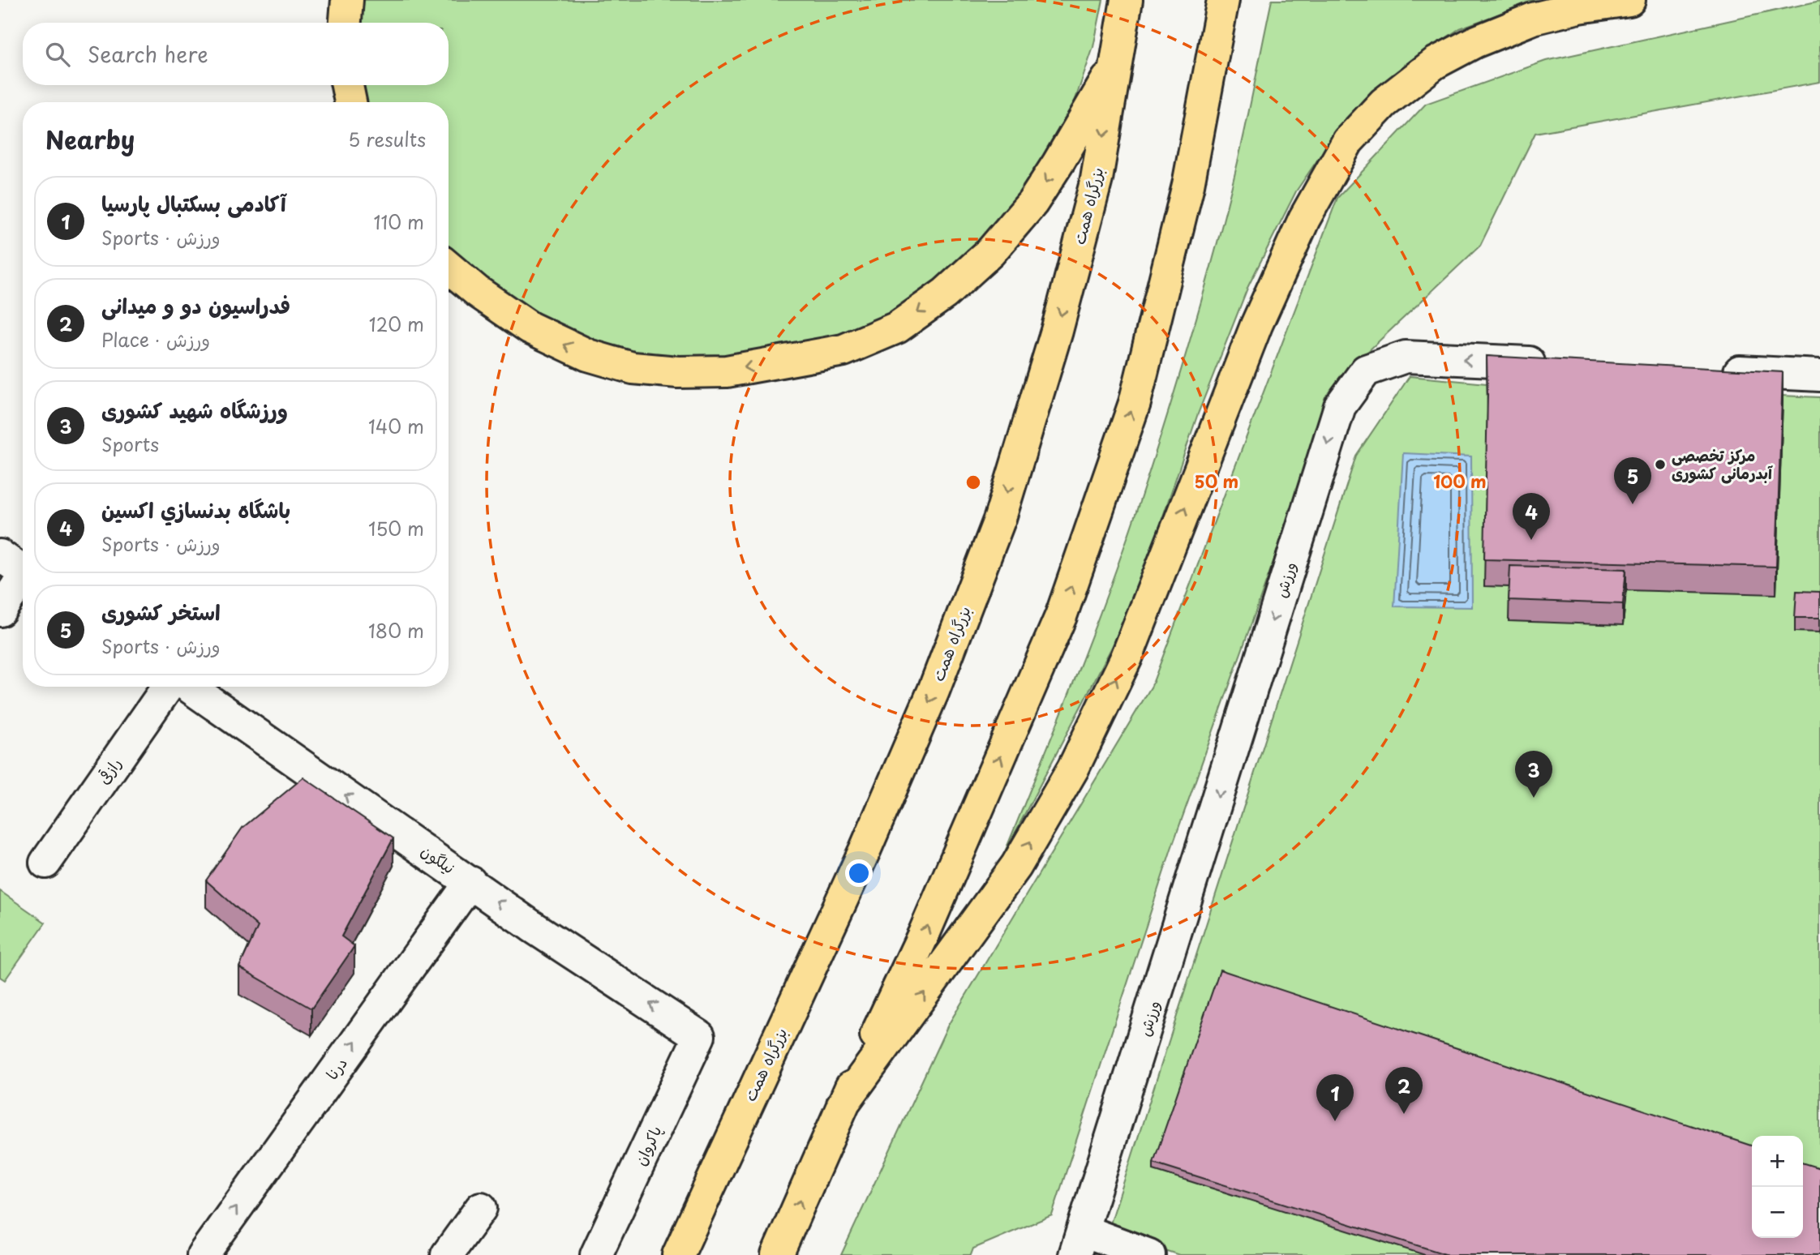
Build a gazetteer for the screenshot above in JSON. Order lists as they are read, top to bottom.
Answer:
{
  "streets": {
    "highway": ["بزرگراه همت"],
    "street": [
      "ورزش",
      "رازقی",
      "نیلگون",
      "درنا",
      "پاکروان"
    ]
  },
  "crossings": [
    ["نیلگون", "درنا"],
    ["نیلگون", "پاکروان"]
  ],
  "one_way": ["ورزش", "نیلگون", "درنا"],
  "places": ["مرکز تخصصی آبدرمانی کشوری"],
  "page": {
    "search": "Search here",
    "heading": ["Nearby", "5 results"],
    "list": [
      {
        "mark": "1",
        "name": "آکادمی بسکتبال پارسیا",
        "note": "Sports · ورزش",
        "value": "110 m"
      },
      {
        "mark": "2",
        "name": "فدراسیون دو و میدانی",
        "note": "Place · ورزش",
        "value": "120 m"
      },
      {
        "mark": "3",
        "name": "ورزشگاه شهید کشوری",
        "note": "Sports",
        "value": "140 m"
      },
      {
        "mark": "4",
        "name": "باشگاه بدنسازي اكسين",
        "note": "Sports · ورزش",
        "value": "150 m"
      },
      {
        "mark": "5",
        "name": "استخر کشوری",
        "note": "Sports · ورزش",
        "value": "180 m"
      }
    ],
    "pins": [
      "5",
      "4",
      "3",
      "2",
      "1"
    ],
    "map_buttons": ["+", "−"]
  },
  "rings": ["50 m", "100 m"]
}
